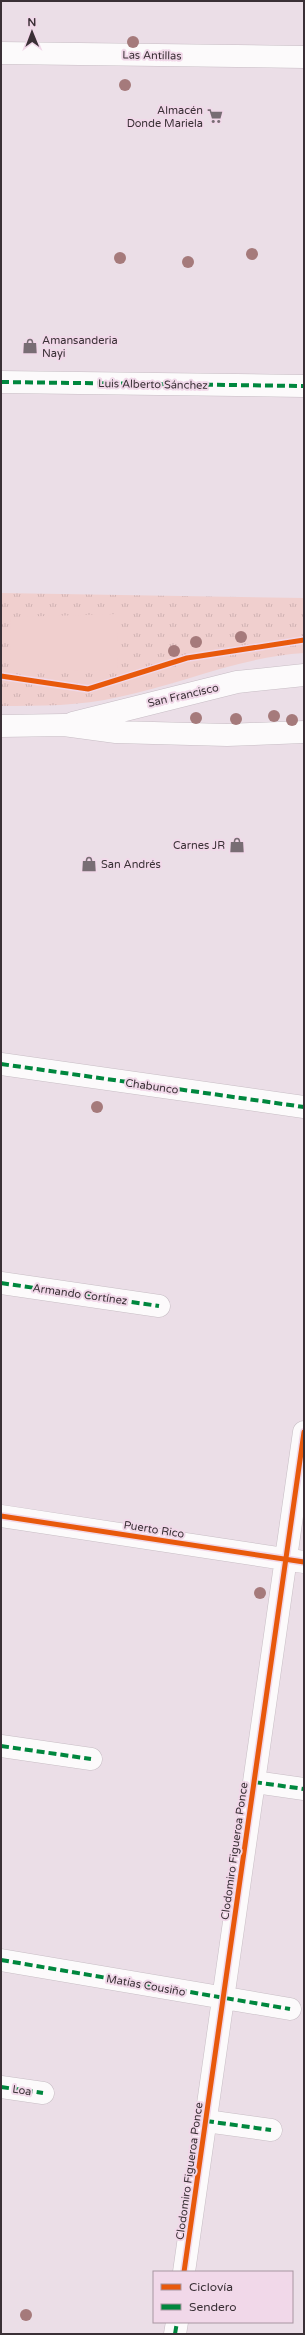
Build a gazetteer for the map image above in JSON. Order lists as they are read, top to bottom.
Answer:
{
  "streets": {
    "street": [
      "Las Antillas",
      "Luis Alberto Sánchez",
      "San Francisco",
      "Chabunco",
      "Armando Cortínez",
      "Puerto Rico",
      "Clodomiro Figueroa Ponce",
      "Matías Cousiño",
      "Loa"
    ]
  },
  "crossings": [
    ["Puerto Rico", "Clodomiro Figueroa Ponce"],
    ["Clodomiro Figueroa Ponce", "Matías Cousiño"]
  ],
  "places": {
    "supermarket": ["Almacén Donde Mariela"],
    "shop": ["Amansanderia Nayi", "Carnes JR", "San Andrés"]
  },
  "legend": ["Ciclovía", "Sendero"],
  "north": "top"
}
